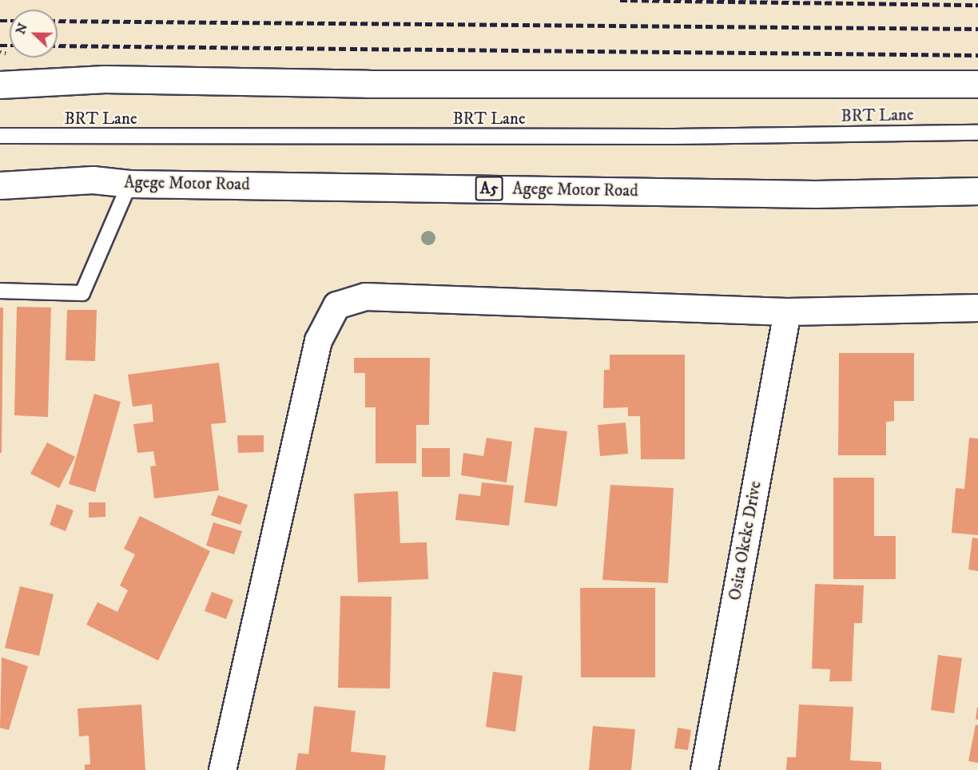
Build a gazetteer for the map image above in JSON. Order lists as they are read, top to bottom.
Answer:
{
  "streets": {
    "main road": ["Agege Motor Road", "A5", "Osita Okeke Drive"],
    "lane": ["BRT Lane"]
  },
  "north": "left"
}
